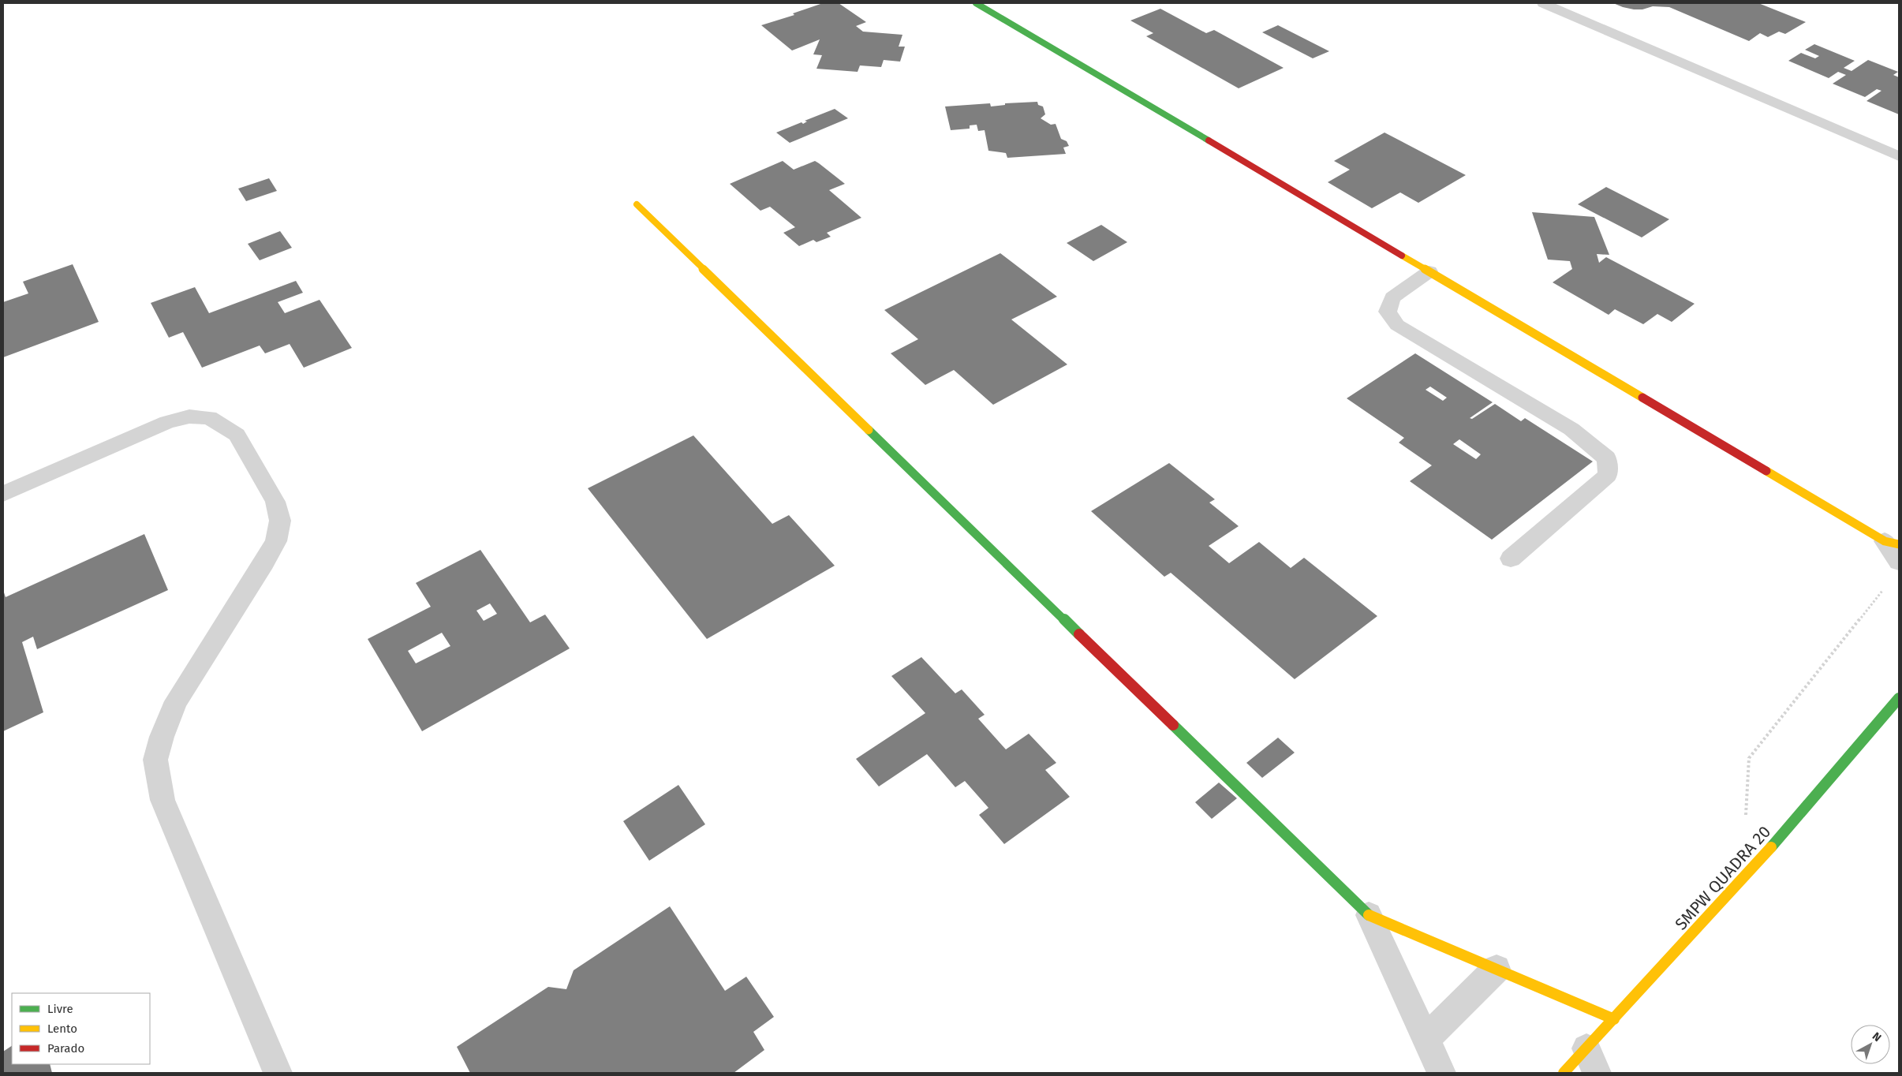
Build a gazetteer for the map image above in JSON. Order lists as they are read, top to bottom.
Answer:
{
  "streets": {
    "street": ["SMPW QUADRA 20"]
  },
  "legend": ["Livre", "Lento", "Parado"],
  "north": "top right"
}
